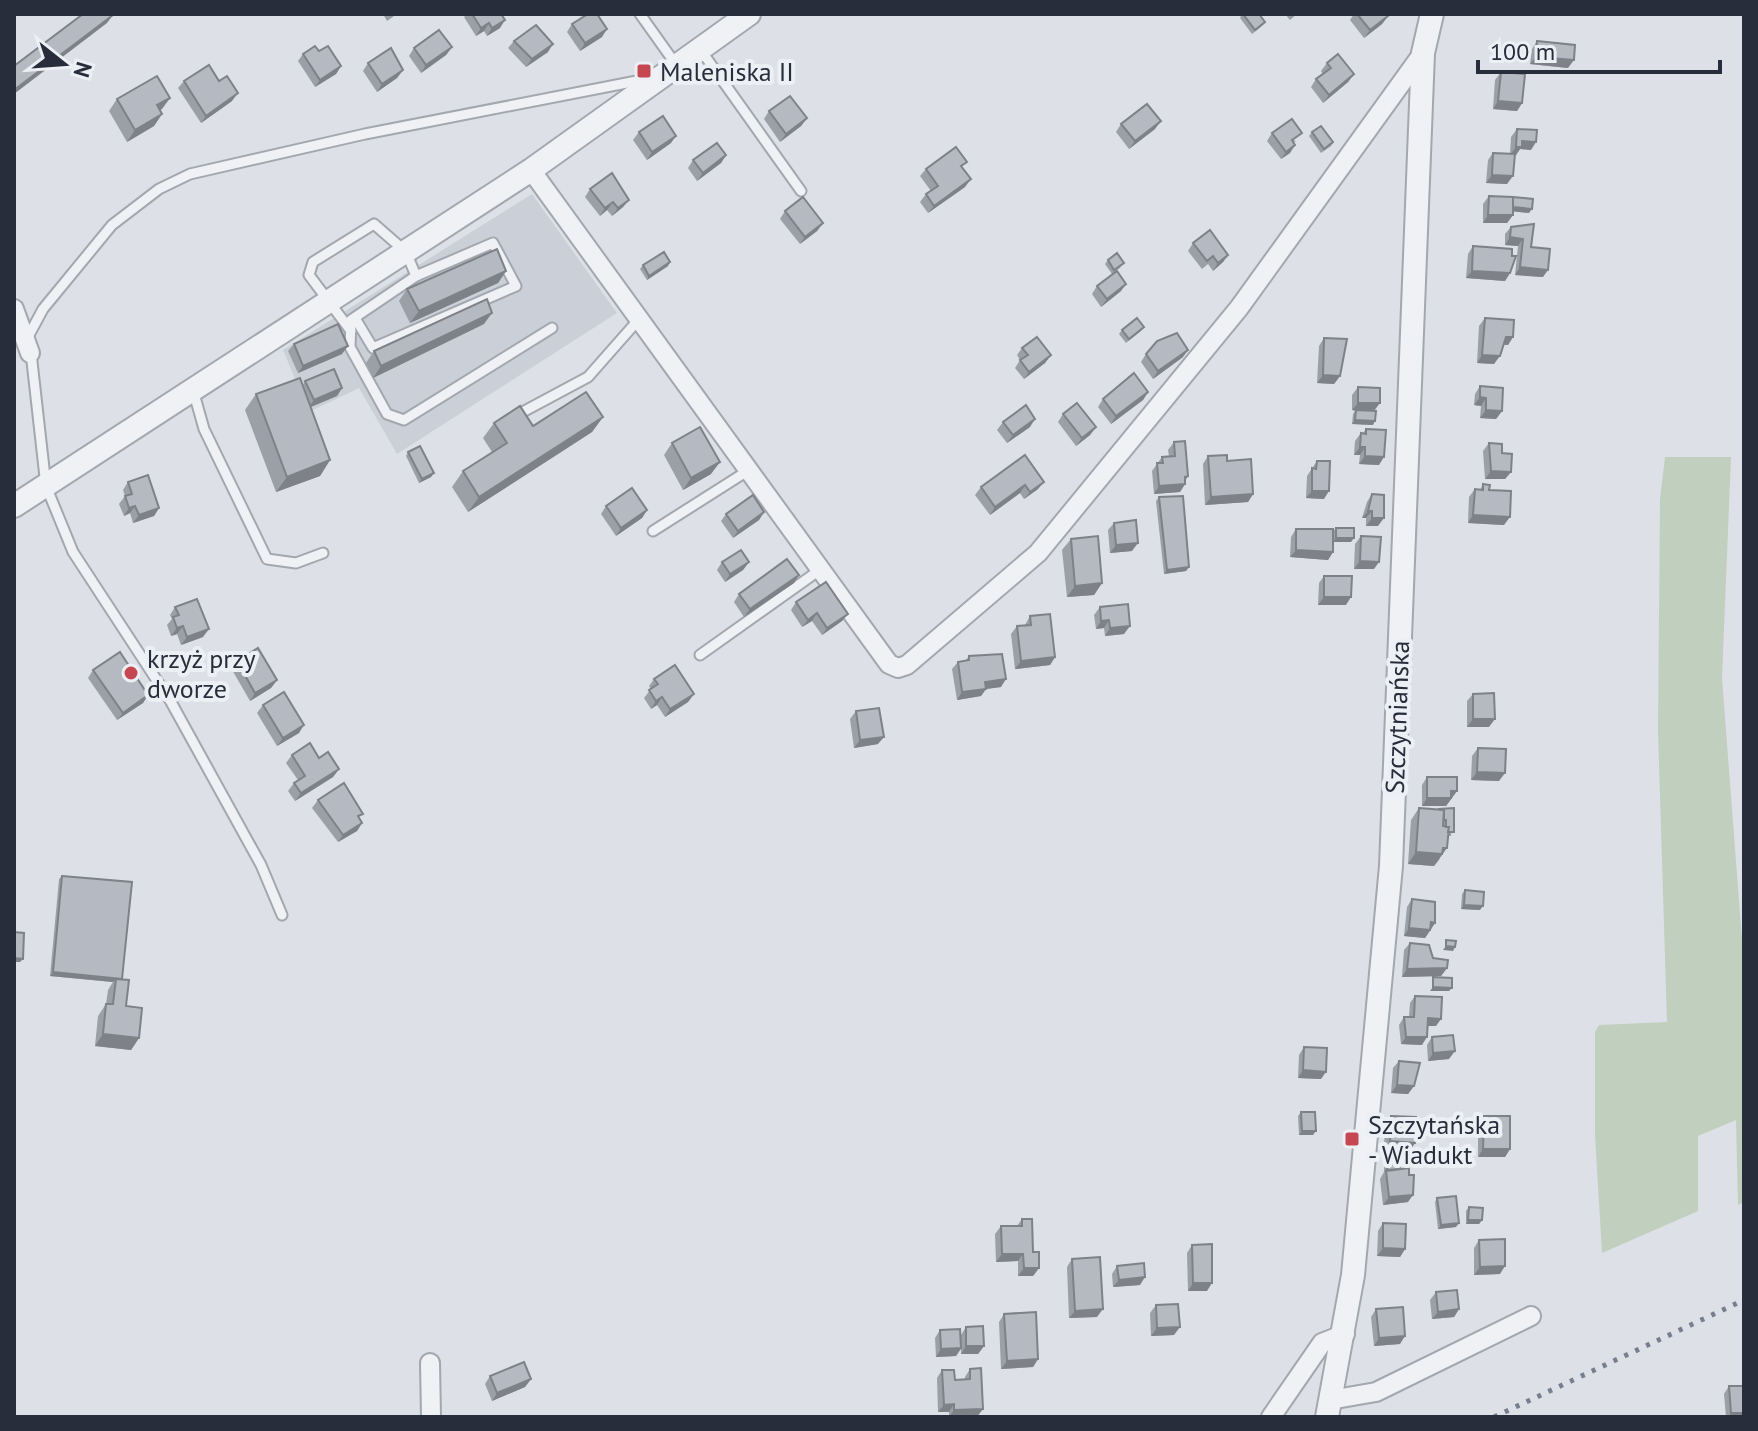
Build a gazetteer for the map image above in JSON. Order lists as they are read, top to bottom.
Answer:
{
  "streets": {
    "street": ["Szczytniańska"]
  },
  "places": {
    "transit": ["Maleniska II", "Szczytańska - Wiadukt"],
    "other": ["krzyż przy dworze"]
  },
  "scale_bar": "100 m",
  "north": "right"
}
